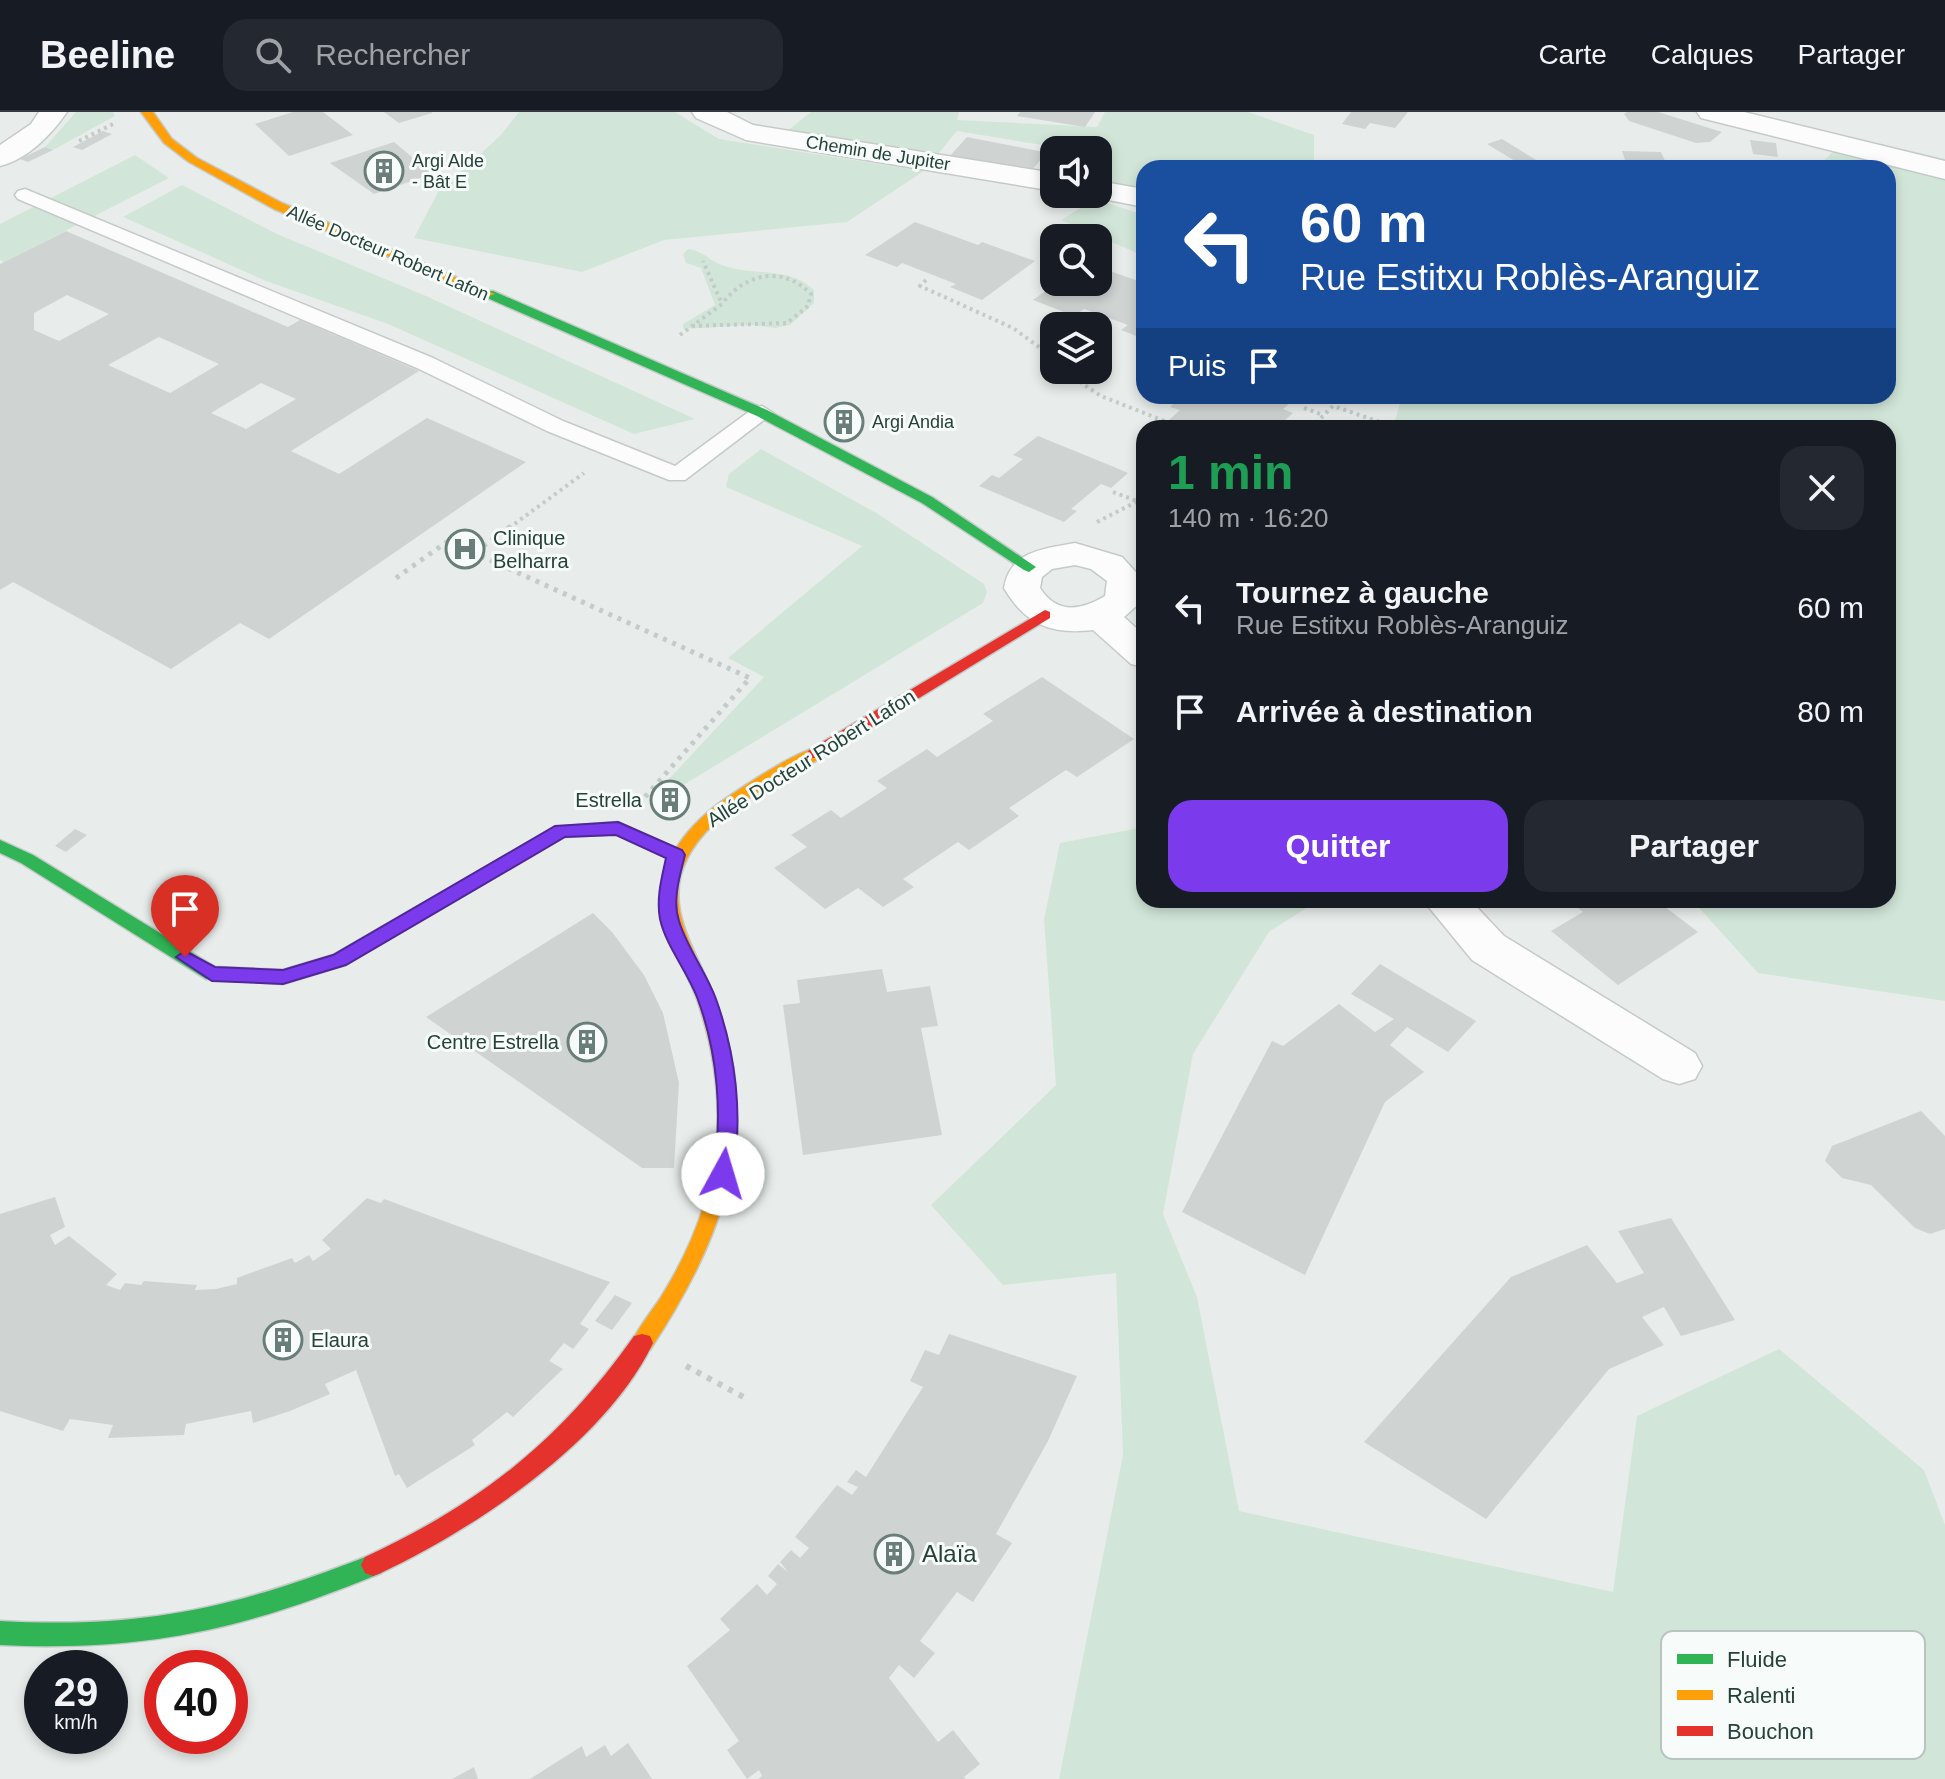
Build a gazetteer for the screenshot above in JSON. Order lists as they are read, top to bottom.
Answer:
{
  "streets": {
    "street": ["Chemin de Jupiter", "Allée Docteur Robert Lafon"]
  },
  "places": {
    "building": [
      "Argi Alde - Bât E",
      "Argi Andia",
      "Estrella",
      "Centre Estrella",
      "Elaura",
      "Alaïa"
    ],
    "hospital": ["Clinique Belharra"]
  },
  "legend": ["Fluide", "Ralenti", "Bouchon"],
  "page": {
    "header": "Beeline",
    "search": "Rechercher",
    "nav": ["Carte", "Calques", "Partager"],
    "turn": ["60 m", "Rue Estitxu Roblès-Aranguiz"],
    "then": "Puis",
    "heading": ["1 min", "140 m · 16:20"],
    "list": [
      {
        "name": "Tournez à gauche",
        "note": "Rue Estitxu Roblès-Aranguiz",
        "value": "60 m"
      },
      {
        "name": "Arrivée à destination",
        "value": "80 m"
      }
    ],
    "buttons": ["Quitter", "Partager"],
    "speed": "29 km/h",
    "limit": "40"
  }
}
